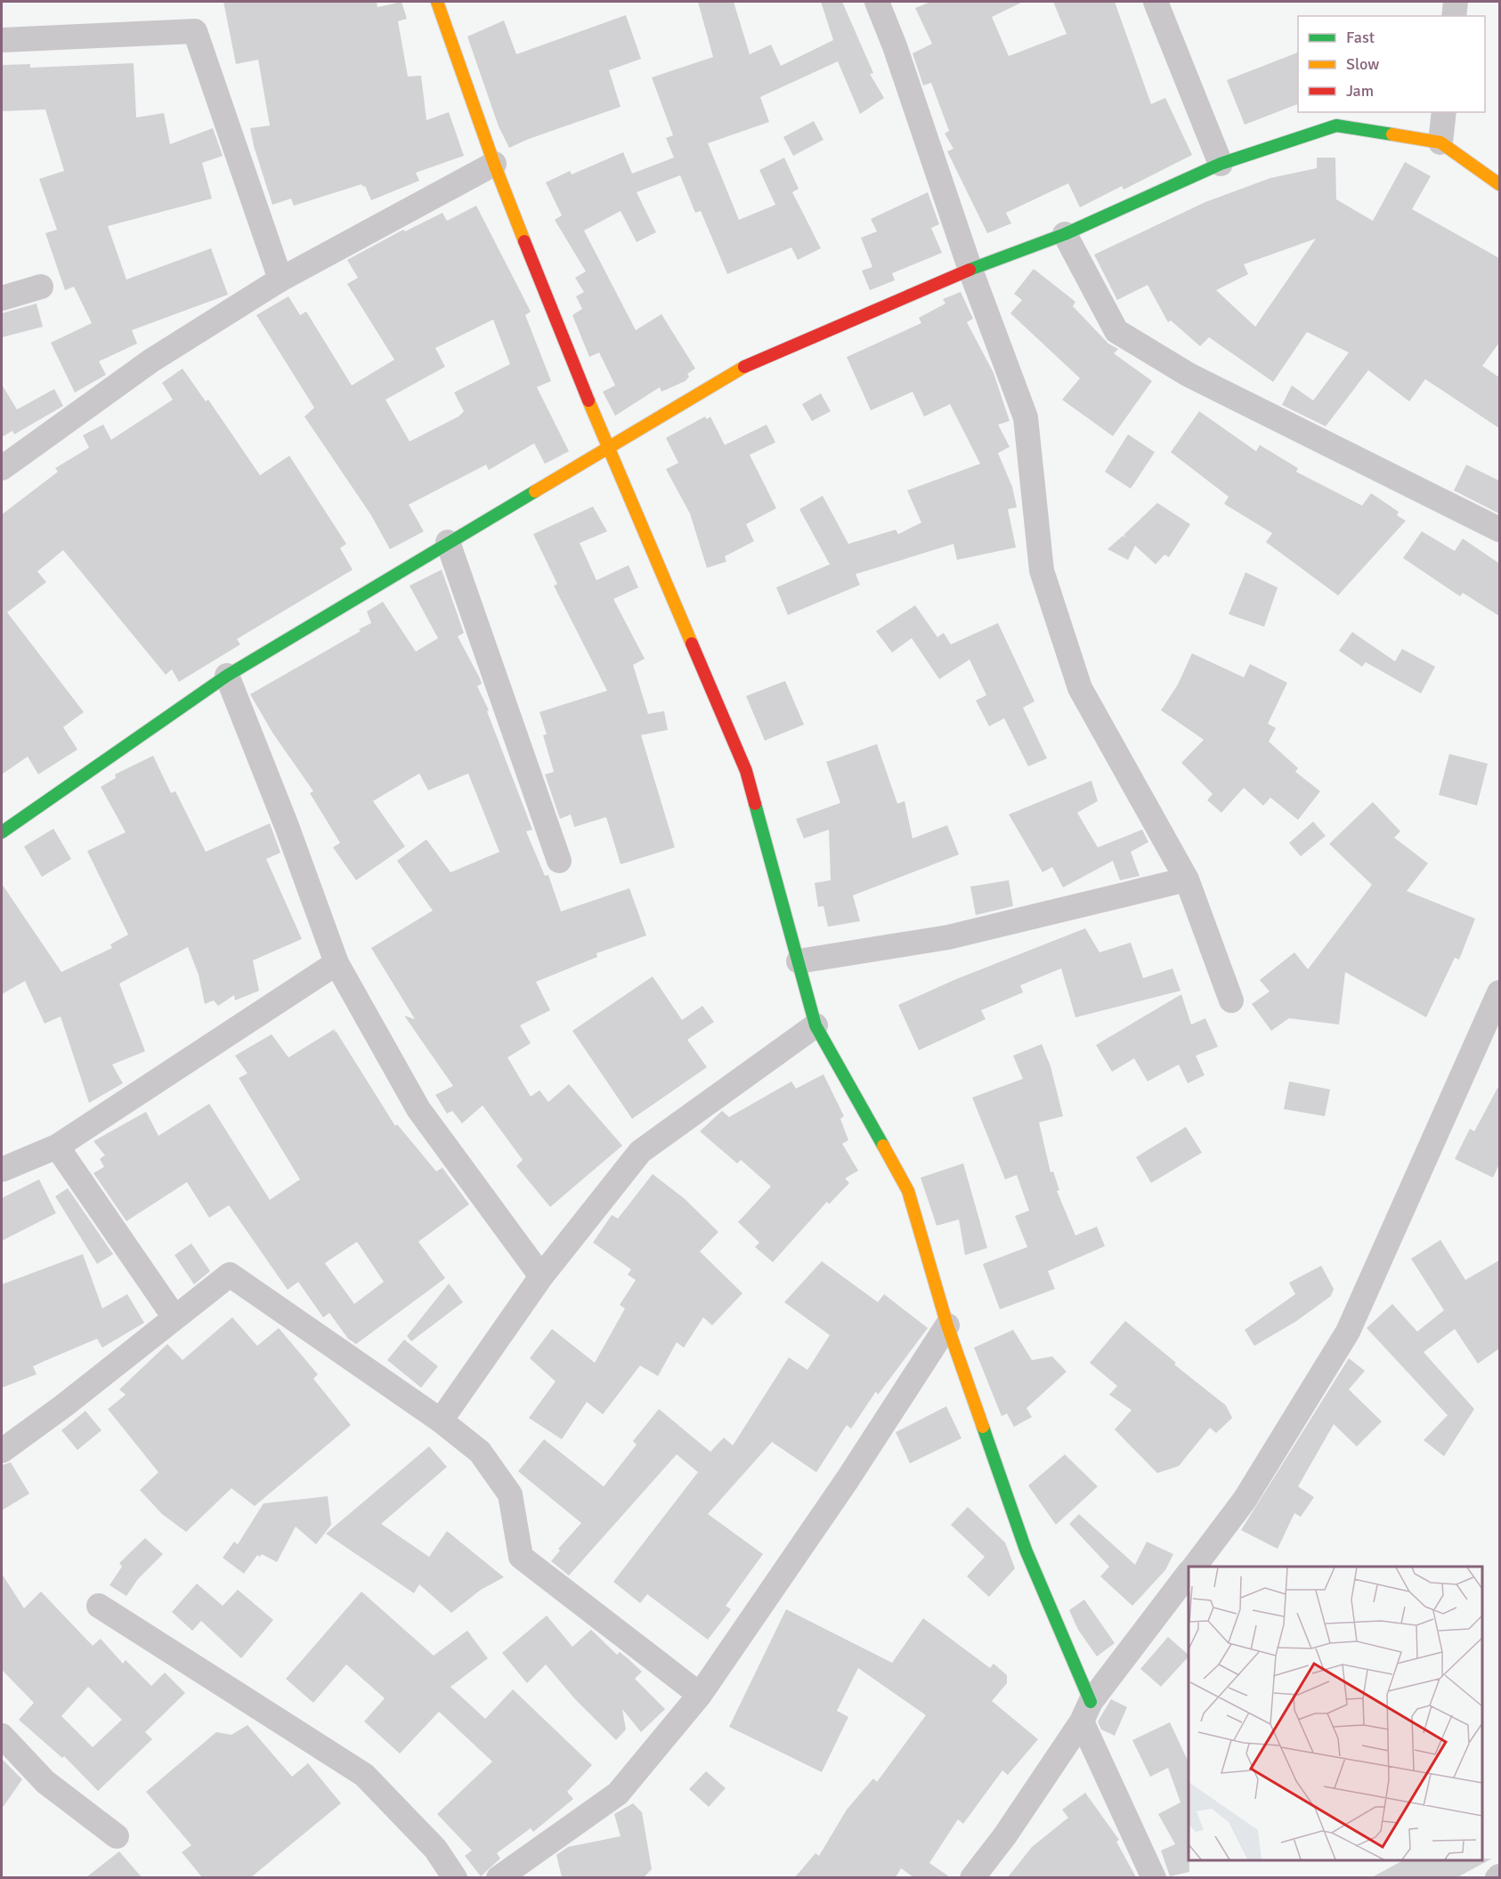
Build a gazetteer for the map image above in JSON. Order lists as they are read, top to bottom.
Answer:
{
  "legend": ["Fast", "Slow", "Jam"]
}
